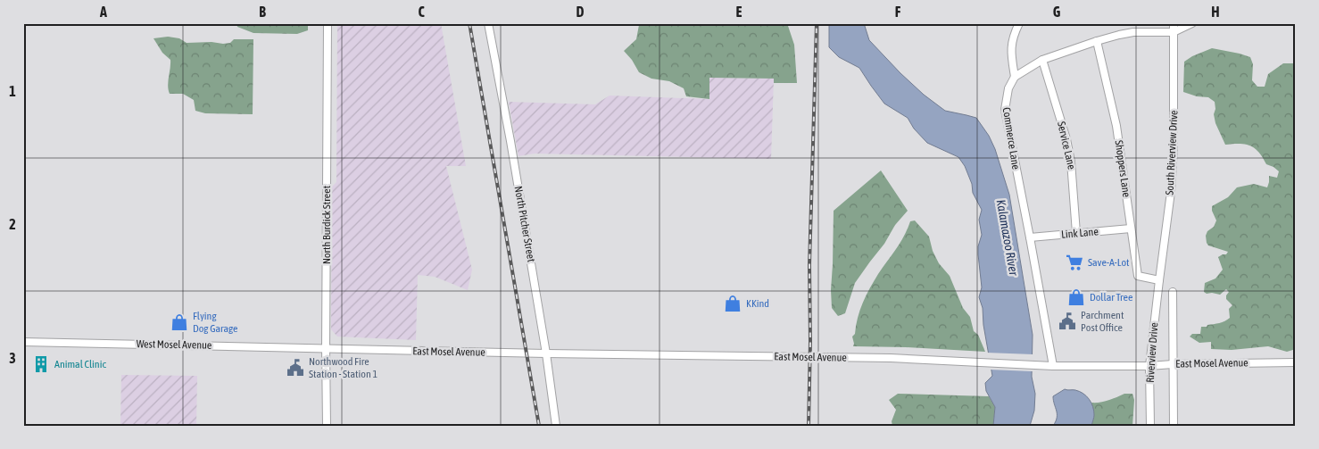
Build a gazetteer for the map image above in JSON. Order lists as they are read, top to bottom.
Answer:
{
  "streets": {
    "street": [
      "Commerce Lane",
      "Service Lane",
      "South Riverview Drive",
      "Shoppers Lane",
      "North Pitcher Street",
      "North Burdick Street",
      "Link Lane",
      "West Mosel Avenue",
      "East Mosel Avenue",
      "Riverview Drive"
    ]
  },
  "crossings": [
    ["Commerce Lane", "Link Lane"],
    ["Commerce Lane", "East Mosel Avenue"],
    ["Service Lane", "Link Lane"],
    ["South Riverview Drive", "Shoppers Lane"],
    ["South Riverview Drive", "Riverview Drive"],
    ["Shoppers Lane", "Link Lane"],
    ["Shoppers Lane", "Riverview Drive"],
    ["North Pitcher Street", "East Mosel Avenue"],
    ["North Burdick Street", "West Mosel Avenue"],
    ["North Burdick Street", "East Mosel Avenue"],
    ["West Mosel Avenue", "East Mosel Avenue"],
    ["East Mosel Avenue", "Riverview Drive"]
  ],
  "water": ["Kalamazoo River"],
  "places": {
    "supermarket": ["Save-A-Lot"],
    "shop": ["Dollar Tree", "KKind", "Flying Dog Garage"],
    "public building": ["Parchment Post Office", "Northwood Fire Station - Station 1"],
    "building": ["Animal Clinic"]
  },
  "grid": {
    "columns": [
      "A",
      "B",
      "C",
      "D",
      "E",
      "F",
      "G",
      "H"
    ],
    "rows": ["1", "2", "3"]
  }
}
